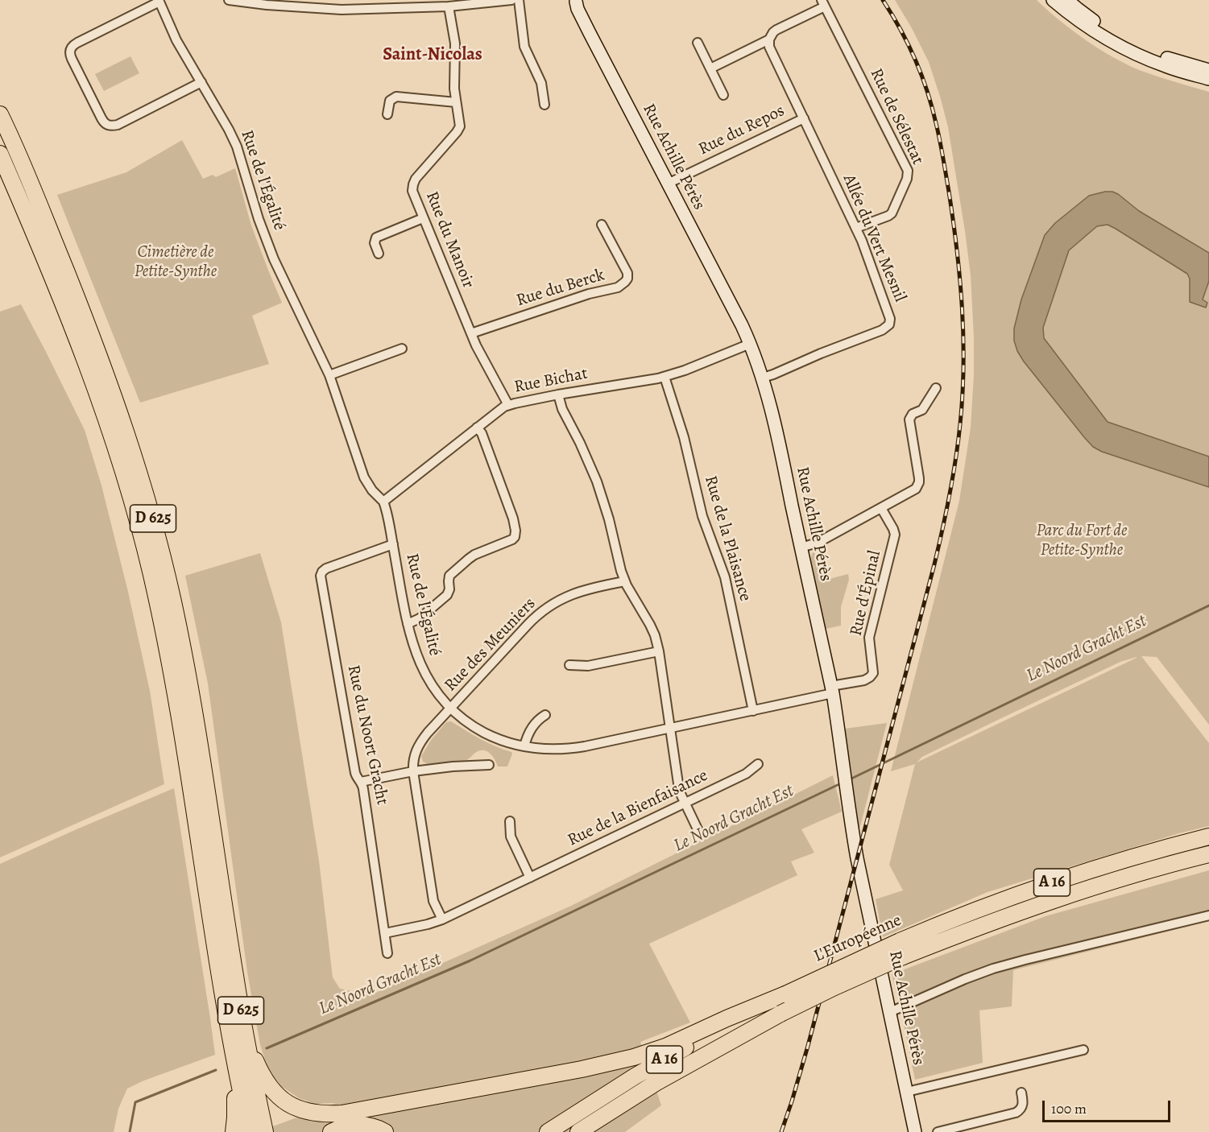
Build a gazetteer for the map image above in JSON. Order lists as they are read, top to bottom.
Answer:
{
  "streets": {
    "highway": ["D 625", "A 16", "L'Européenne"],
    "street": [
      "Rue de Sélestat",
      "Rue du Repos",
      "Rue Achille Pérès",
      "Rue de l'Égalité",
      "Allée du Vert Mesnil",
      "Rue du Manoir",
      "Rue du Berck",
      "Rue Bichat",
      "Rue de la Plaisance",
      "Rue d'Épinal",
      "Rue des Meuniers",
      "Rue du Noort Gracht",
      "Rue de la Bienfaisance"
    ]
  },
  "crossings": [
    ["Rue de Sélestat", "Allée du Vert Mesnil"],
    ["Rue du Repos", "Rue Achille Pérès"],
    ["Rue du Repos", "Allée du Vert Mesnil"],
    ["Rue Achille Pérès", "Rue de l'Égalité"],
    ["Rue Achille Pérès", "Allée du Vert Mesnil"],
    ["Rue Achille Pérès", "Rue Bichat"],
    ["Rue Achille Pérès", "Rue d'Épinal"],
    ["Rue de l'Égalité", "Rue Bichat"],
    ["Rue de l'Égalité", "Rue de la Plaisance"],
    ["Rue de l'Égalité", "Rue d'Épinal"],
    ["Rue de l'Égalité", "Rue des Meuniers"],
    ["Rue de l'Égalité", "Rue du Noort Gracht"],
    ["Rue du Manoir", "Rue du Berck"],
    ["Rue du Manoir", "Rue Bichat"],
    ["Rue Bichat", "Rue de la Plaisance"],
    ["Rue des Meuniers", "Rue de la Bienfaisance"],
    ["Rue du Noort Gracht", "Rue de la Bienfaisance"]
  ],
  "districts": ["Saint-Nicolas"],
  "water": ["Le Noord Gracht Est"],
  "parks": ["Cimetière de Petite-Synthe", "Parc du Fort de Petite-Synthe"],
  "scale_bar": "100 m"
}
